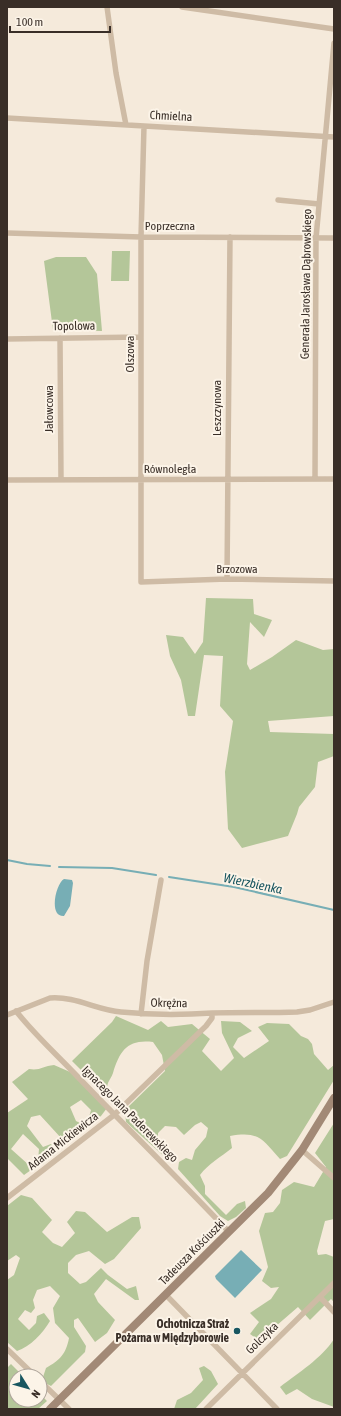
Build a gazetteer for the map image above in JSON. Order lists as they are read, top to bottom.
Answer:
{
  "streets": {
    "main road": ["Tadeusza Kościuszki"],
    "street": [
      "Chmielna",
      "Poprzeczna",
      "Generała Jarosława Dąbrowskiego",
      "Topolowa",
      "Olszowa",
      "Leszczynowa",
      "Jałowcowa",
      "Równoległa",
      "Brzozowa",
      "Okrężna",
      "Ignacego Jana Paderewskiego",
      "Adama Mickiewicza",
      "Golczyka"
    ]
  },
  "crossings": [
    ["Chmielna", "Generała Jarosława Dąbrowskiego"],
    ["Chmielna", "Olszowa"],
    ["Poprzeczna", "Generała Jarosława Dąbrowskiego"],
    ["Poprzeczna", "Olszowa"],
    ["Poprzeczna", "Leszczynowa"],
    ["Generała Jarosława Dąbrowskiego", "Równoległa"],
    ["Topolowa", "Olszowa"],
    ["Topolowa", "Jałowcowa"],
    ["Olszowa", "Równoległa"],
    ["Olszowa", "Brzozowa"],
    ["Leszczynowa", "Równoległa"],
    ["Leszczynowa", "Brzozowa"],
    ["Jałowcowa", "Równoległa"],
    ["Okrężna", "Ignacego Jana Paderewskiego"],
    ["Okrężna", "Adama Mickiewicza"],
    ["Ignacego Jana Paderewskiego", "Adama Mickiewicza"],
    ["Ignacego Jana Paderewskiego", "Tadeusza Kościuszki"]
  ],
  "water": ["Wierzbienka"],
  "places": ["Ochotnicza Straż Pożarna w Międzyborowie"],
  "scale_bar": "100 m",
  "north": "bottom right"
}
